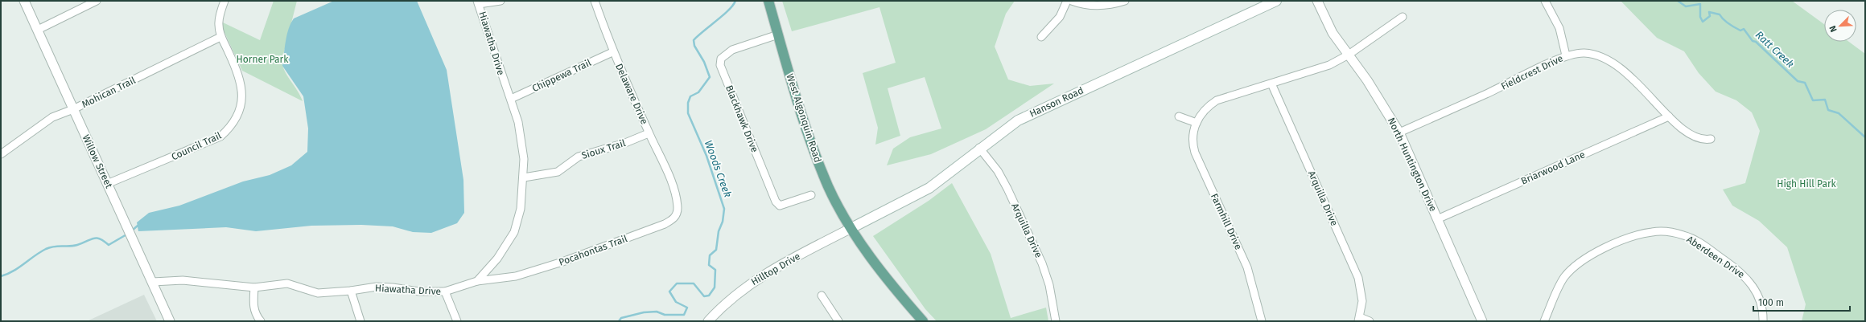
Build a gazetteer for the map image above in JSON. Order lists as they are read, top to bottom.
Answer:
{
  "streets": {
    "main road": ["Hanson Road", "West Algonquin Road"],
    "street": [
      "Hiawatha Drive",
      "Fieldcrest Drive",
      "Chippewa Trail",
      "Mohican Trail",
      "Delaware Drive",
      "Blackhawk Drive",
      "Council Trail",
      "Sioux Trail",
      "Willow Street",
      "North Huntington Drive",
      "Briarwood Lane",
      "Arquilla Drive",
      "Farmhill Drive",
      "Pocahontas Trail",
      "Aberdeen Drive",
      "Hilltop Drive"
    ]
  },
  "crossings": [
    ["Hiawatha Drive", "Chippewa Trail"],
    ["Hiawatha Drive", "Sioux Trail"],
    ["Hiawatha Drive", "Willow Street"],
    ["Hiawatha Drive", "Pocahontas Trail"],
    ["Fieldcrest Drive", "North Huntington Drive"],
    ["Fieldcrest Drive", "Briarwood Lane"],
    ["Chippewa Trail", "Delaware Drive"],
    ["Mohican Trail", "Council Trail"],
    ["Mohican Trail", "Willow Street"],
    ["Delaware Drive", "Sioux Trail"],
    ["Delaware Drive", "Pocahontas Trail"],
    ["Hanson Road", "West Algonquin Road"],
    ["Hanson Road", "Arquilla Drive"],
    ["Hanson Road", "Hilltop Drive"],
    ["West Algonquin Road", "Blackhawk Drive"],
    ["West Algonquin Road", "Hilltop Drive"],
    ["Council Trail", "Willow Street"],
    ["North Huntington Drive", "Briarwood Lane"],
    ["North Huntington Drive", "Farmhill Drive"],
    ["Arquilla Drive", "Farmhill Drive"]
  ],
  "water": ["Ratt Creek", "Woods Creek"],
  "parks": ["Horner Park", "High Hill Park"],
  "scale_bar": "100 m",
  "north": "bottom left"
}
